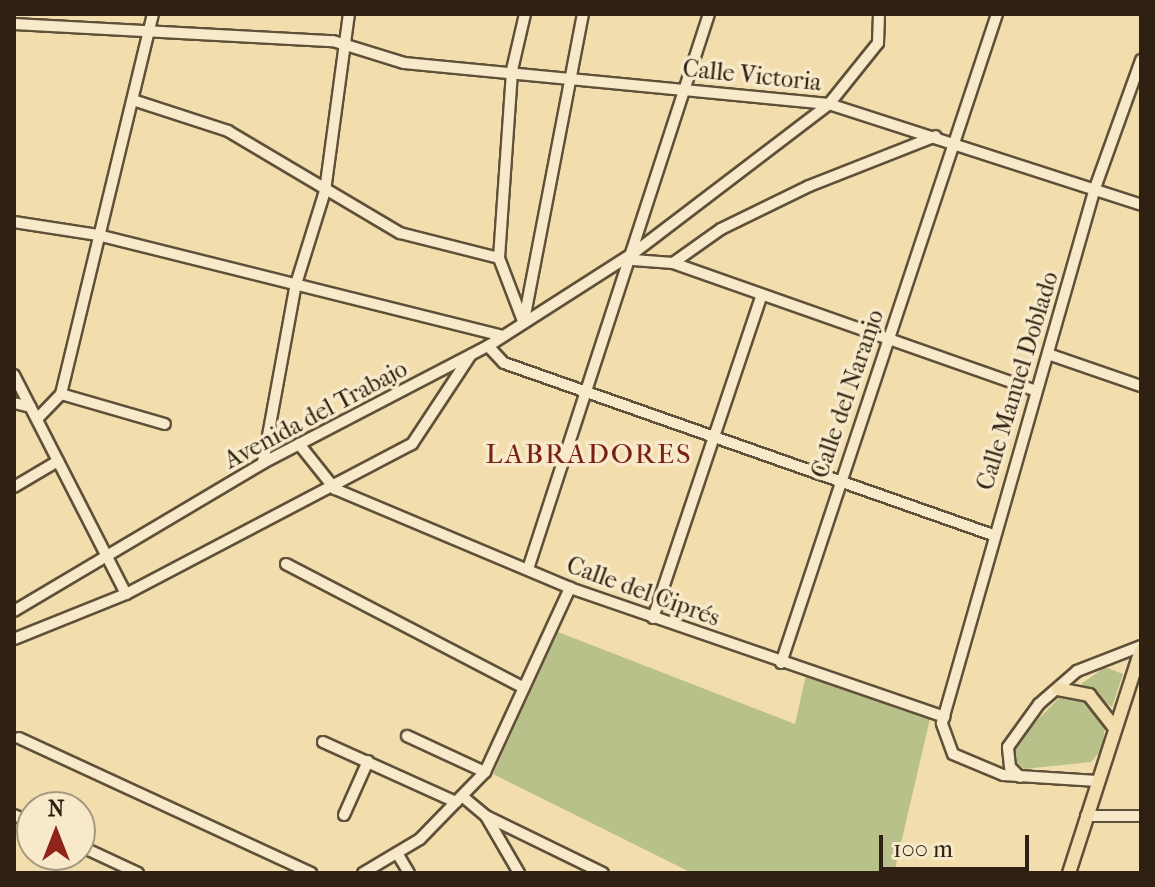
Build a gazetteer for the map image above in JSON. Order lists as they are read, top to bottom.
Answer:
{
  "streets": {
    "street": [
      "Calle Victoria",
      "Calle Manuel Doblado",
      "Calle del Naranjo",
      "Avenida del Trabajo",
      "Calle del Ciprés"
    ]
  },
  "crossings": [
    ["Calle Victoria", "Calle Manuel Doblado"],
    ["Calle Victoria", "Calle del Naranjo"],
    ["Calle Victoria", "Avenida del Trabajo"],
    ["Calle Manuel Doblado", "Calle del Ciprés"],
    ["Calle del Naranjo", "Calle del Ciprés"]
  ],
  "districts": ["LABRADORES"],
  "scale_bar": "100 m",
  "north": "top"
}
